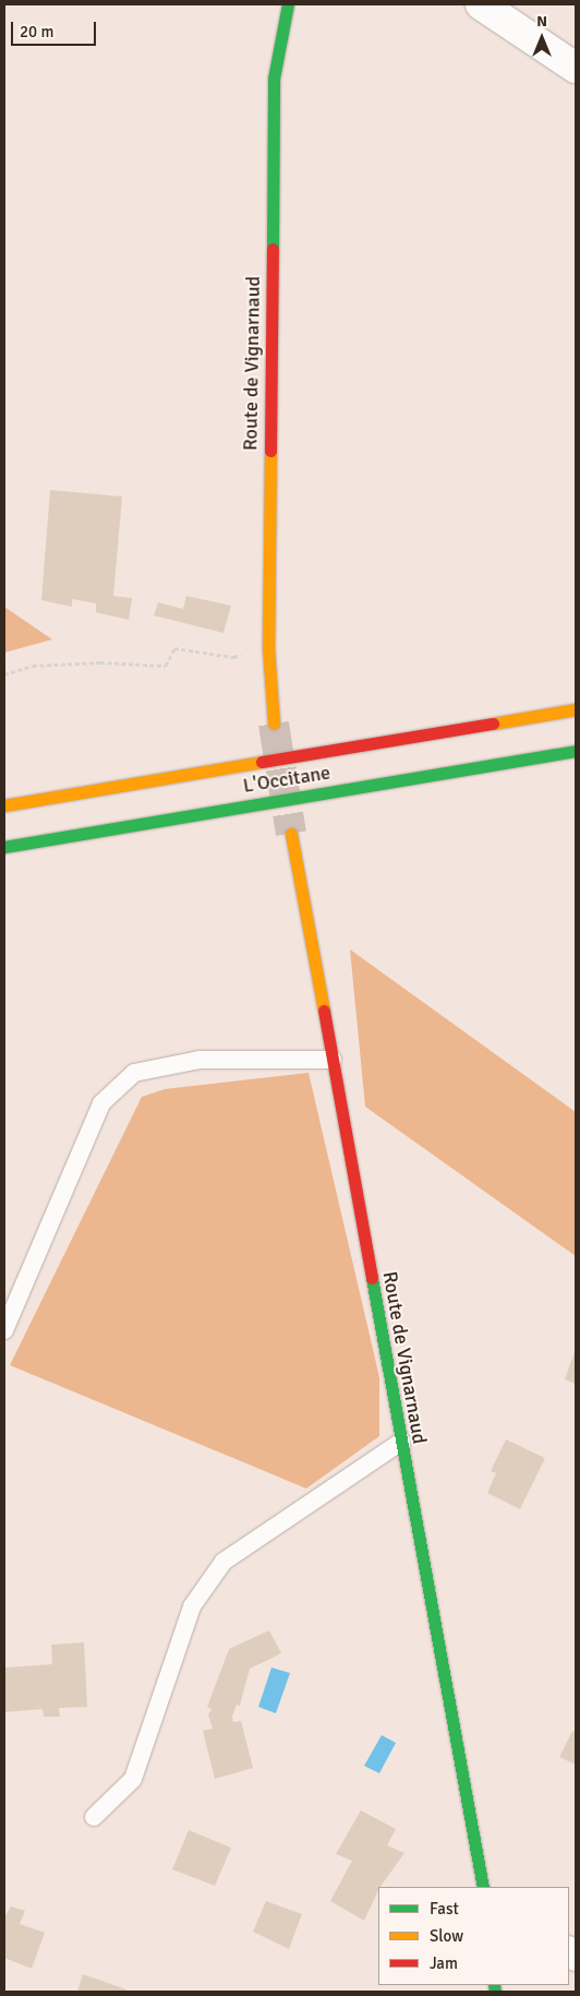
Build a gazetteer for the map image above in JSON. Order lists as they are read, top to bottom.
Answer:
{
  "streets": {
    "main road": ["Route de Vignarnaud", "L'Occitane"]
  },
  "legend": ["Fast", "Slow", "Jam"],
  "scale_bar": "20 m",
  "north": "top"
}
